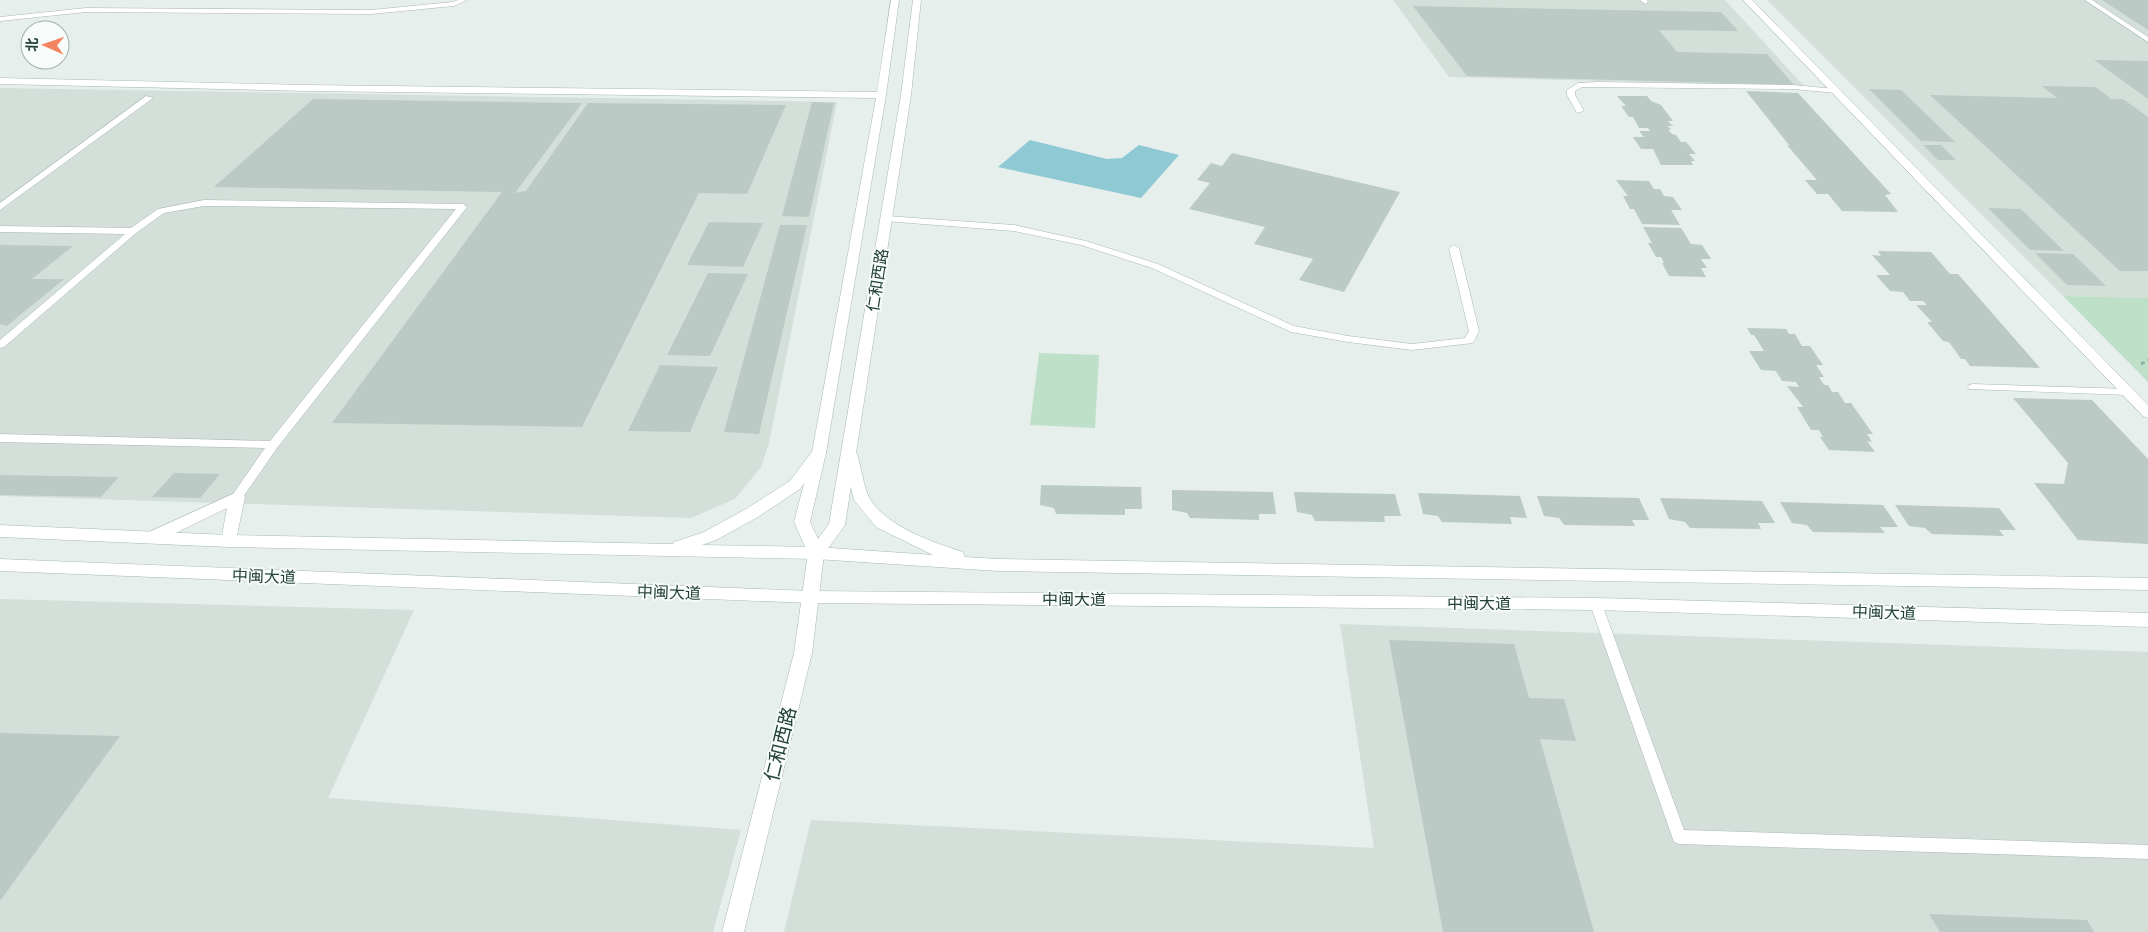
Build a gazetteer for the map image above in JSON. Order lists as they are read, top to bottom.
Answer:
{
  "streets": {
    "street": ["仁和西路", "中闽大道"]
  },
  "crossings": [
    ["仁和西路", "中闽大道"]
  ],
  "north": "left"
}
